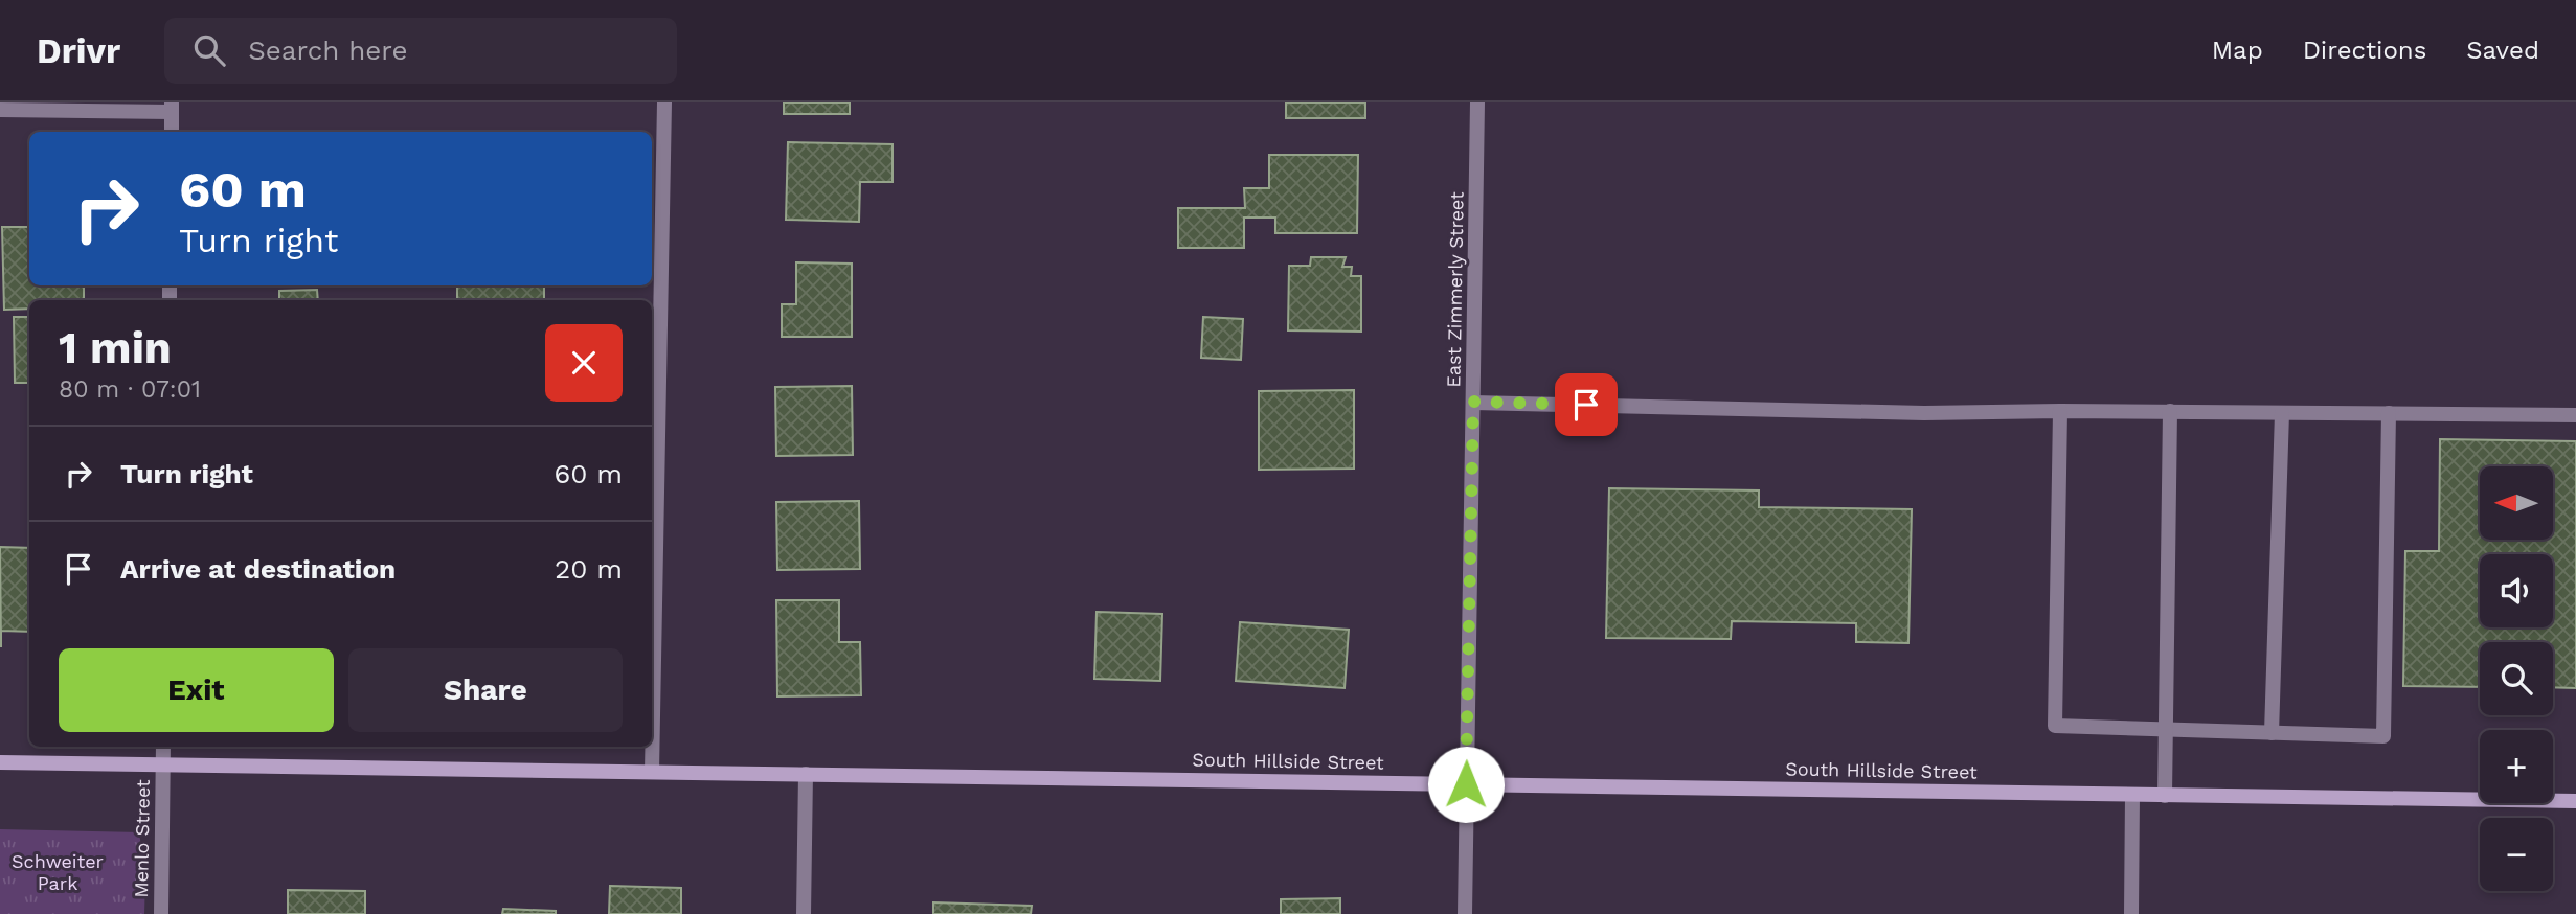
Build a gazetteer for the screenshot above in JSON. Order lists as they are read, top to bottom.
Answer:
{
  "streets": {
    "main road": ["South Hillside Street"],
    "street": ["East Zimmerly Street", "Menlo Street"]
  },
  "crossings": [
    ["East Zimmerly Street", "South Hillside Street"],
    ["South Hillside Street", "Menlo Street"]
  ],
  "parks": ["Schweiter Park"],
  "north": "left",
  "page": {
    "header": "Drivr",
    "search": "Search here",
    "nav": ["Map", "Directions", "Saved"],
    "turn": ["60 m", "Turn right"],
    "heading": ["1 min", "80 m · 07:01"],
    "list": [
      {
        "name": "Turn right",
        "value": "60 m"
      },
      {
        "name": "Arrive at destination",
        "value": "20 m"
      }
    ],
    "map_buttons": ["+", "−"],
    "buttons": ["Exit", "Share"]
  }
}
